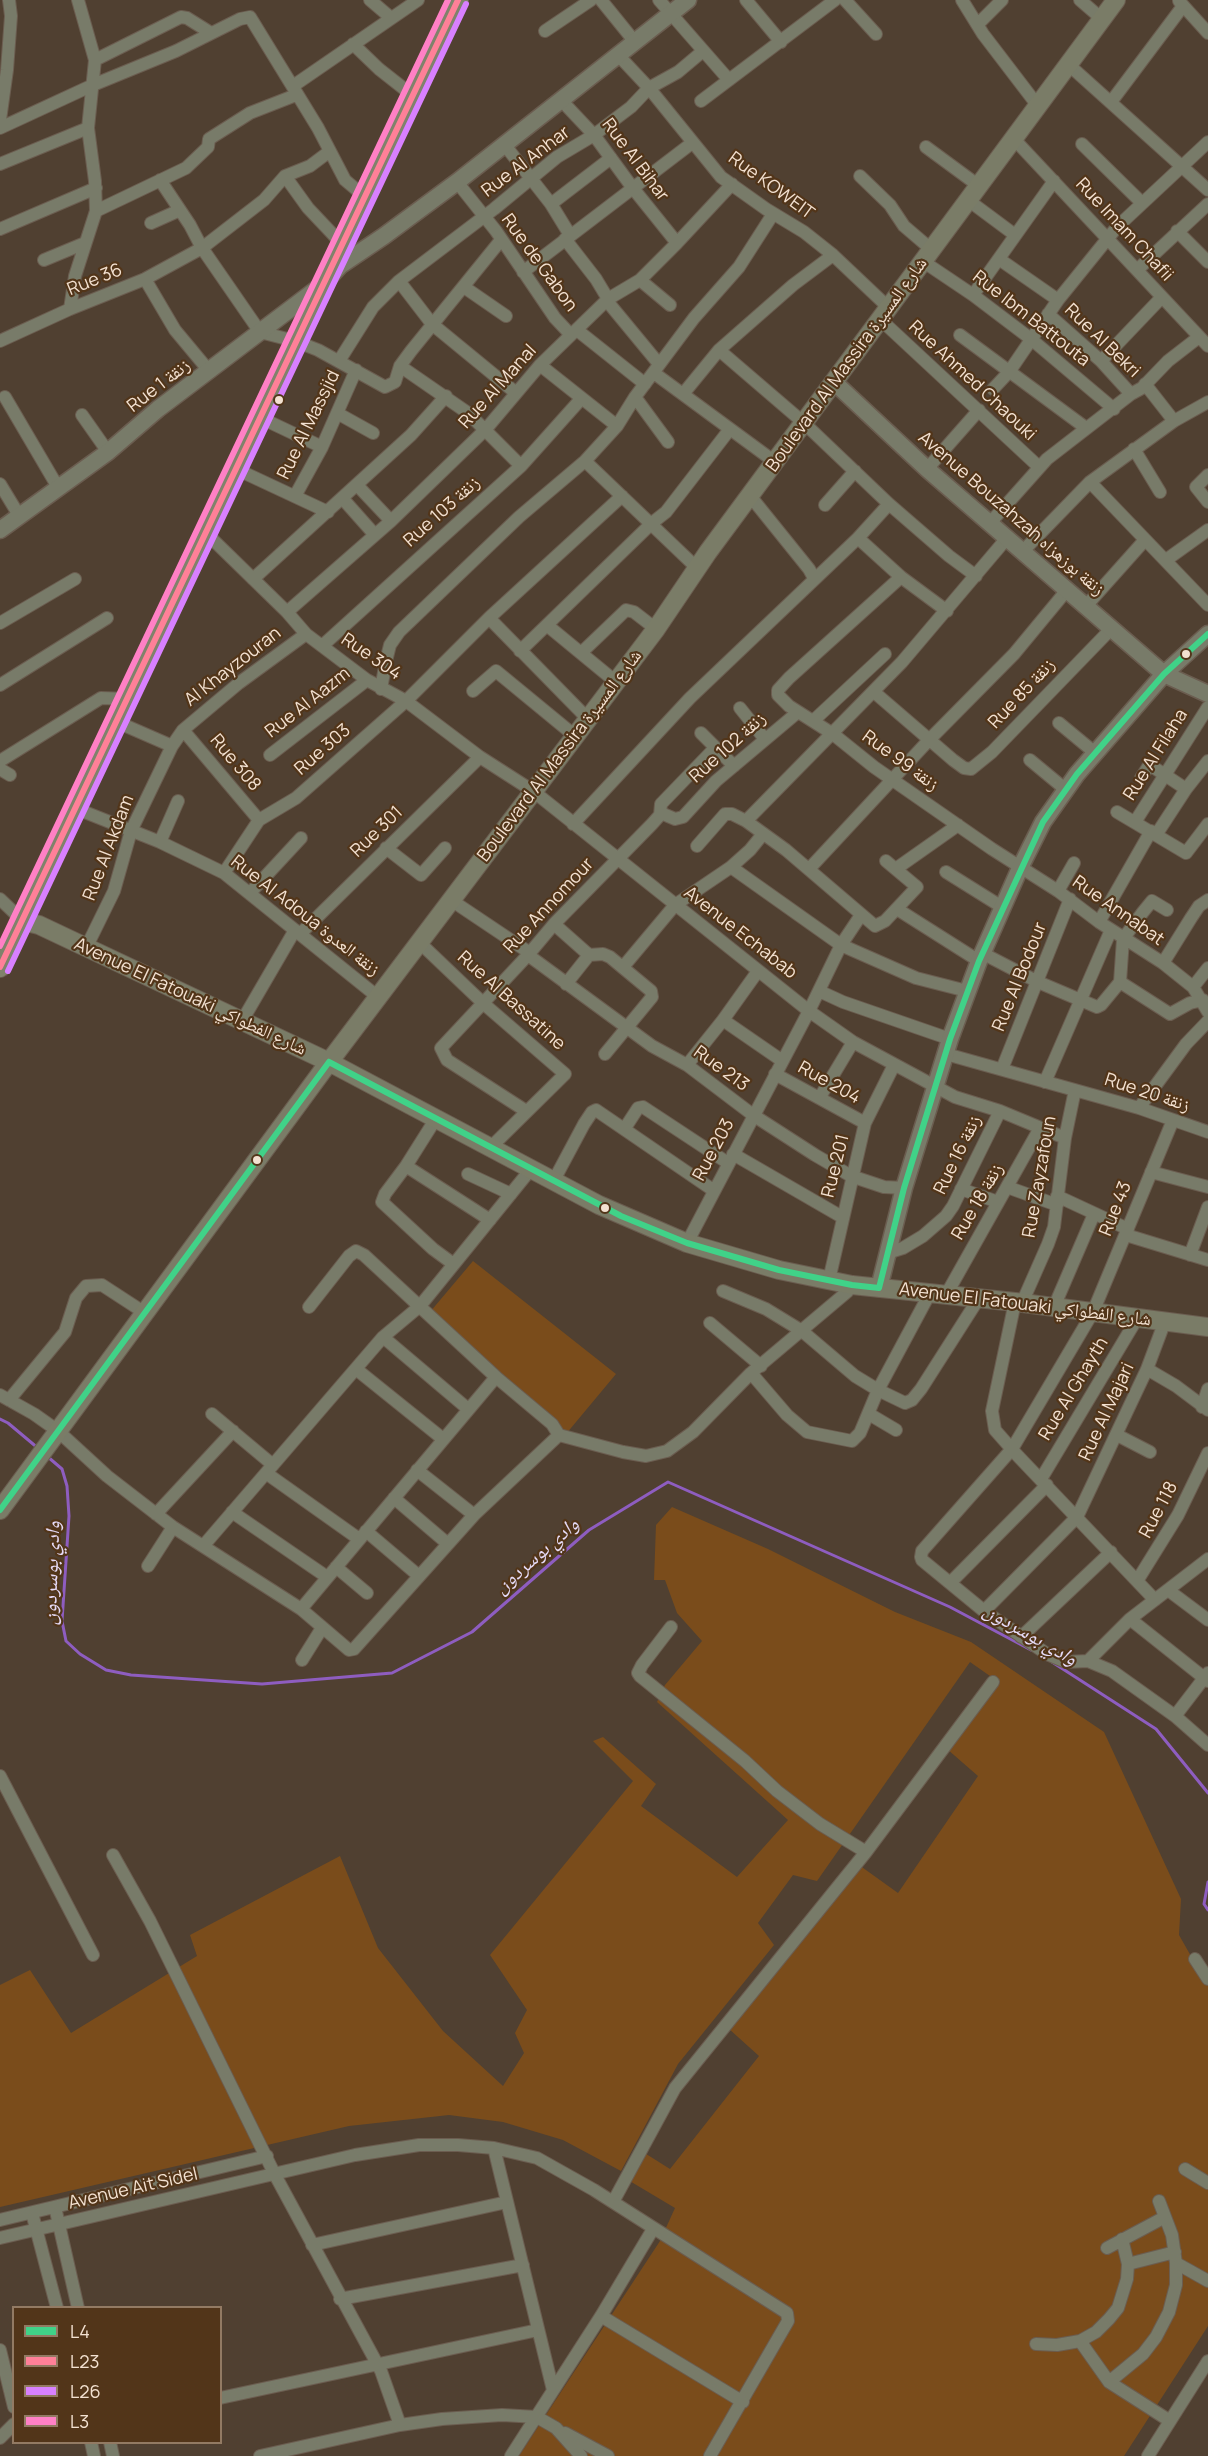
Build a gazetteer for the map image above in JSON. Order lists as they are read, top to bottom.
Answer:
{
  "streets": {
    "main road": ["Boulevard Al Massira شارع المسيرة", "Avenue El Fatouaki شارع الفطواكي"],
    "street": [
      "Rue Al Bihar",
      "Rue Al Anhar",
      "Rue KOWEIT",
      "Rue Imam Chafii",
      "Rue de Gabon",
      "Rue 36",
      "Rue Ibm Battouta",
      "Rue Al Bekri",
      "Rue Ahmed Chaouki",
      "Rue 1 زنقة",
      "Rue Al Manal",
      "Rue Al Massjid",
      "Rue 103 زنقة",
      "Avenue Bouzahzah زنقة بوزهزاه",
      "Rue 304",
      "Al Khayzouran",
      "Rue 85 زنقة",
      "Rue Al Aazm",
      "Rue 102 زنقة",
      "Rue 303",
      "Rue Al Filaha",
      "Rue 99 زنقة",
      "Rue 308",
      "Rue 301",
      "Rue Al Akdam",
      "Rue Annomour",
      "Rue Annabat",
      "Rue Al Adoua زنقة العدوة",
      "Avenue Echabab",
      "Rue Al Bodour",
      "Rue Al Bassatine",
      "Rue 213",
      "Rue 204",
      "Rue 20 زنقة",
      "Rue 203",
      "Rue 16 زنقة",
      "Rue 201",
      "Rue Zayzafoun",
      "Rue 18 زنقة",
      "Rue 43",
      "Rue Al Ghayth",
      "Rue Al Majari",
      "Rue 118",
      "Avenue Ait Sidel"
    ]
  },
  "crossings": [
    ["Rue Al Bihar", "Rue Al Anhar"],
    ["Rue Al Bihar", "Rue 1 زنقة"],
    ["Rue Al Bihar", "Rue Al Manal"],
    ["Rue Al Anhar", "Rue KOWEIT"],
    ["Rue Al Anhar", "Rue de Gabon"],
    ["Rue KOWEIT", "Boulevard Al Massira شارع المسيرة"],
    ["Rue KOWEIT", "Rue Ahmed Chaouki"],
    ["Rue KOWEIT", "Rue 1 زنقة"],
    ["Rue KOWEIT", "Rue Al Manal"],
    ["Rue Imam Chafii", "Boulevard Al Massira شارع المسيرة"],
    ["Rue de Gabon", "Rue 1 زنقة"],
    ["Rue de Gabon", "Rue Al Manal"],
    ["Rue Ibm Battouta", "Boulevard Al Massira شارع المسيرة"],
    ["Boulevard Al Massira شارع المسيرة", "Rue Ahmed Chaouki"],
    ["Boulevard Al Massira شارع المسيرة", "Avenue Bouzahzah زنقة بوزهزاه"],
    ["Boulevard Al Massira شارع المسيرة", "Rue 304"],
    ["Boulevard Al Massira شارع المسيرة", "Rue Al Adoua زنقة العدوة"],
    ["Boulevard Al Massira شارع المسيرة", "Avenue Echabab"],
    ["Boulevard Al Massira شارع المسيرة", "Avenue El Fatouaki شارع الفطواكي"],
    ["Boulevard Al Massira شارع المسيرة", "Rue Al Bassatine"],
    ["Boulevard Al Massira شارع المسيرة", "Rue 213"],
    ["Rue Al Manal", "Rue 304"],
    ["Rue 103 زنقة", "Rue 304"],
    ["Avenue Bouzahzah زنقة بوزهزاه", "Rue 85 زنقة"],
    ["Rue 304", "Al Khayzouran"],
    ["Rue 304", "Rue Al Aazm"],
    ["Rue 304", "Rue 303"],
    ["Rue 304", "Rue 301"],
    ["Rue 304", "Avenue Echabab"],
    ["Al Khayzouran", "Rue 308"],
    ["Al Khayzouran", "Rue Al Akdam"],
    ["Rue 102 زنقة", "Rue 99 زنقة"],
    ["Rue 102 زنقة", "Rue Annomour"],
    ["Rue 303", "Rue 308"],
    ["Rue 99 زنقة", "Rue Annabat"],
    ["Rue 308", "Rue Al Akdam"],
    ["Rue 301", "Rue Al Adoua زنقة العدوة"],
    ["Rue 301", "Avenue El Fatouaki شارع الفطواكي"],
    ["Rue Al Akdam", "Rue Al Adoua زنقة العدوة"],
    ["Rue Al Akdam", "Avenue El Fatouaki شارع الفطواكي"],
    ["Rue Annomour", "Avenue Echabab"],
    ["Rue Annomour", "Rue Al Bassatine"],
    ["Rue Annomour", "Rue 213"],
    ["Rue Annabat", "Rue Al Bodour"],
    ["Avenue Echabab", "Rue 203"],
    ["Avenue Echabab", "Rue 16 زنقة"],
    ["Avenue Echabab", "Rue 201"],
    ["Avenue Echabab", "Rue Zayzafoun"],
    ["Avenue Echabab", "Rue 18 زنقة"],
    ["Rue Al Bodour", "Rue 20 زنقة"],
    ["Avenue El Fatouaki شارع الفطواكي", "Rue 203"],
    ["Avenue El Fatouaki شارع الفطواكي", "Rue 201"],
    ["Avenue El Fatouaki شارع الفطواكي", "Rue Zayzafoun"],
    ["Avenue El Fatouaki شارع الفطواكي", "Rue 18 زنقة"],
    ["Avenue El Fatouaki شارع الفطواكي", "Rue 43"],
    ["Avenue El Fatouaki شارع الفطواكي", "Rue Al Ghayth"],
    ["Avenue El Fatouaki شارع الفطواكي", "Rue Al Majari"],
    ["Rue 213", "Rue 203"],
    ["Rue 213", "Rue 201"],
    ["Rue 204", "Rue 203"],
    ["Rue 204", "Rue 201"],
    ["Rue 20 زنقة", "Rue 203"],
    ["Rue 20 زنقة", "Rue Zayzafoun"],
    ["Rue 20 زنقة", "Rue 43"],
    ["Rue Zayzafoun", "Rue 43"],
    ["Rue 43", "Rue Al Ghayth"]
  ],
  "water": ["وادي بوسردون"],
  "lines": [
    "transit line L23",
    "transit line L3",
    "transit line L26",
    "transit line L4"
  ],
  "legend": [
    "L4",
    "L23",
    "L26",
    "L3"
  ]
}
